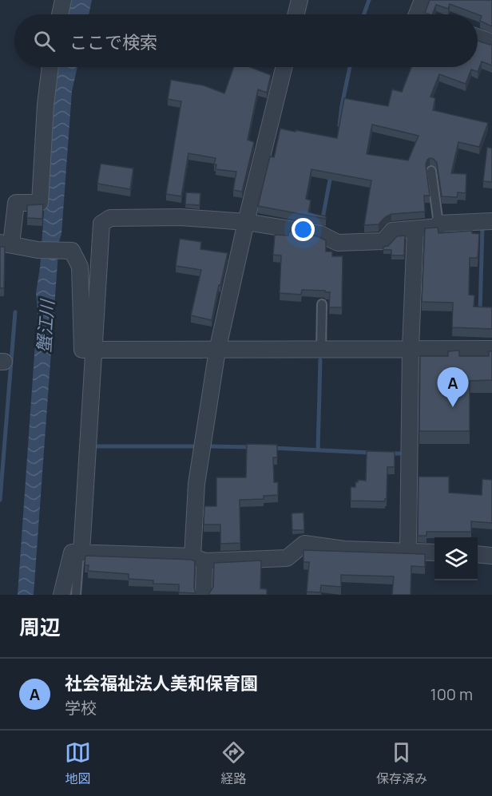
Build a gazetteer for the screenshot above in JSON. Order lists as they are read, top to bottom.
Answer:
{
  "water": ["蟹江川"],
  "page": {
    "search": "ここで検索",
    "pins": "A",
    "heading": "周辺",
    "list": [
      {
        "mark": "A",
        "name": "社会福祉法人美和保育園",
        "note": "学校",
        "value": "100 m"
      }
    ],
    "nav": ["地図", "経路", "保存済み"]
  }
}
